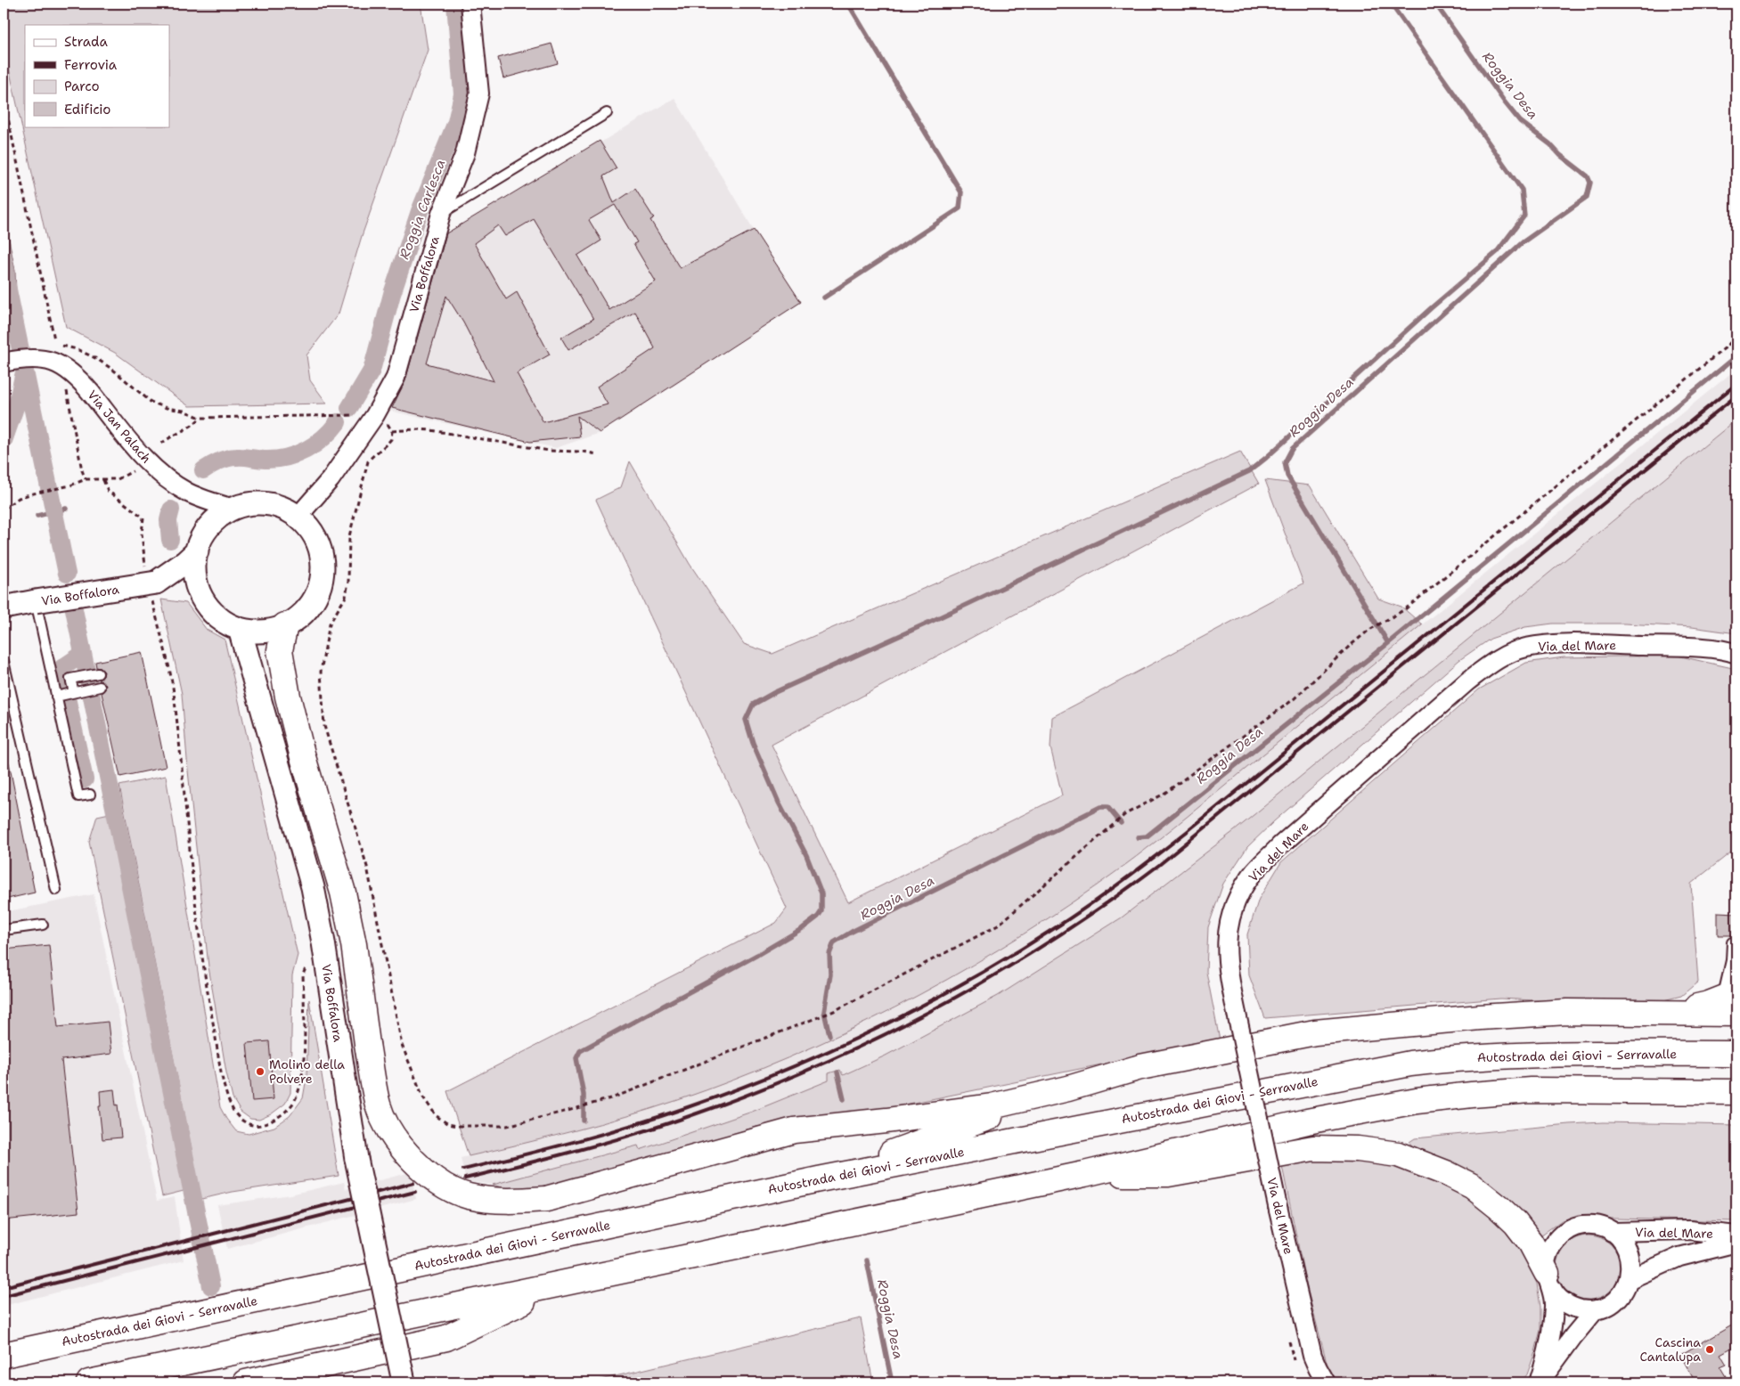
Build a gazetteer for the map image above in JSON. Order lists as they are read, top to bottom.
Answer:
{
  "streets": {
    "highway": ["Autostrada dei Giovi - Serravalle"],
    "street": ["Via Boffalora", "Via Jan Palach", "Via del Mare"]
  },
  "crossings": [
    ["Via Boffalora", "Via Jan Palach"]
  ],
  "water": ["Roggia Desa", "Roggia Carlesca"],
  "places": ["Molino della Polvere", "Cascina Cantalupa"],
  "legend": [
    "Strada",
    "Ferrovia",
    "Parco",
    "Edificio"
  ]
}
